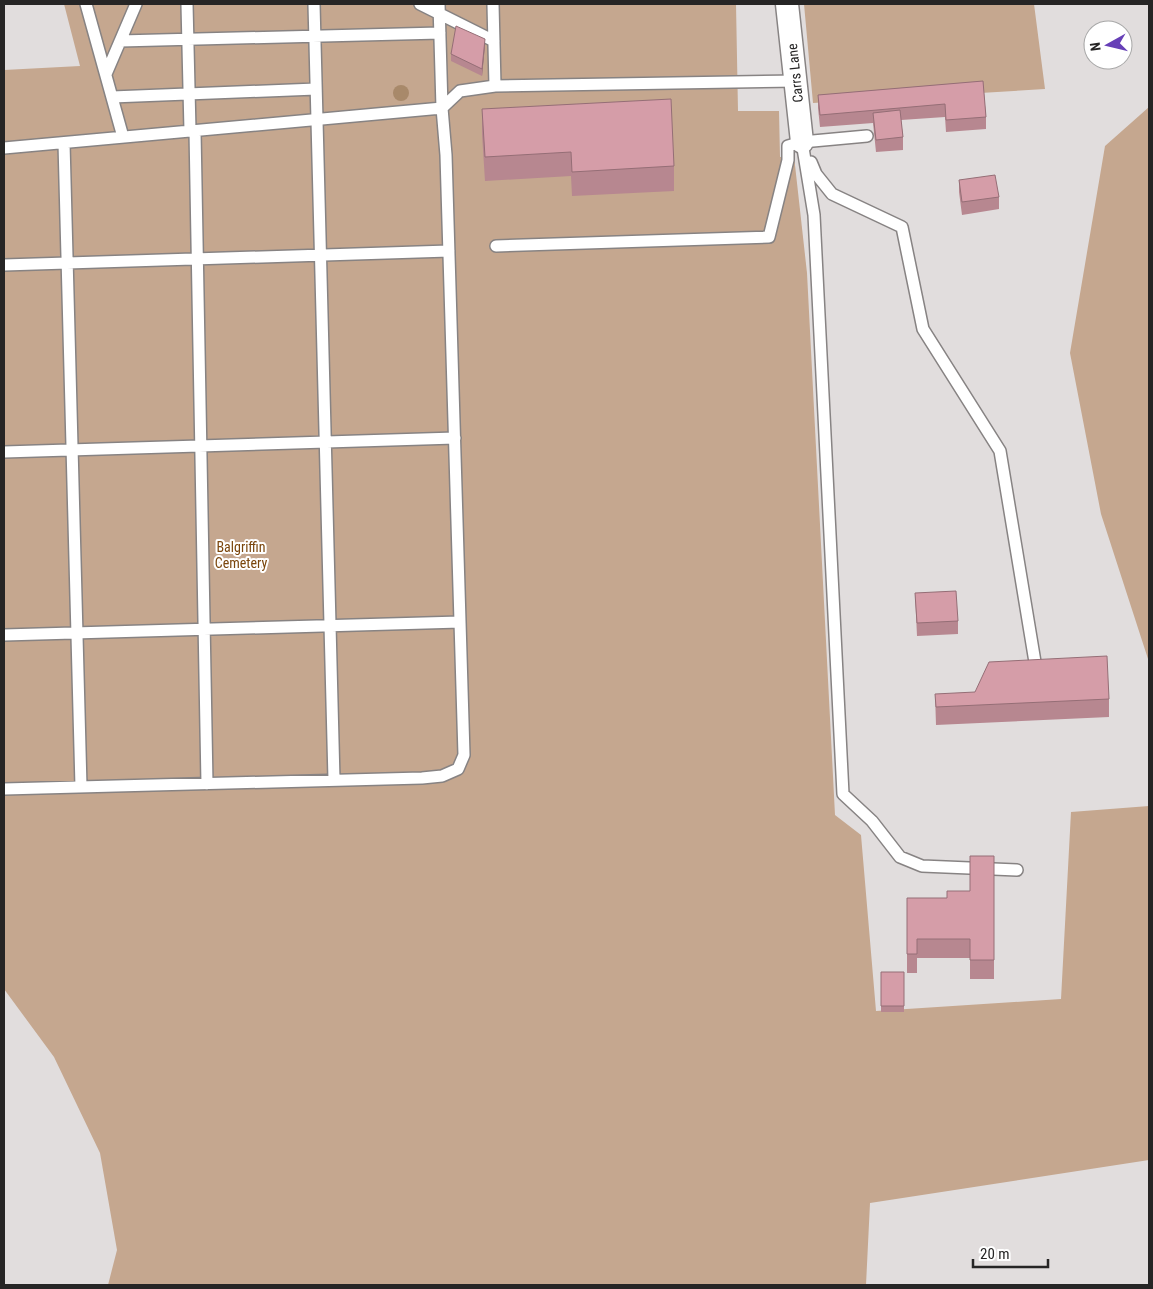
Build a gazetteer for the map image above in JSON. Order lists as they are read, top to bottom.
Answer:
{
  "streets": {
    "street": ["Carrs Lane"]
  },
  "parks": ["Balgriffin Cemetery"],
  "scale_bar": "20 m",
  "north": "left"
}
